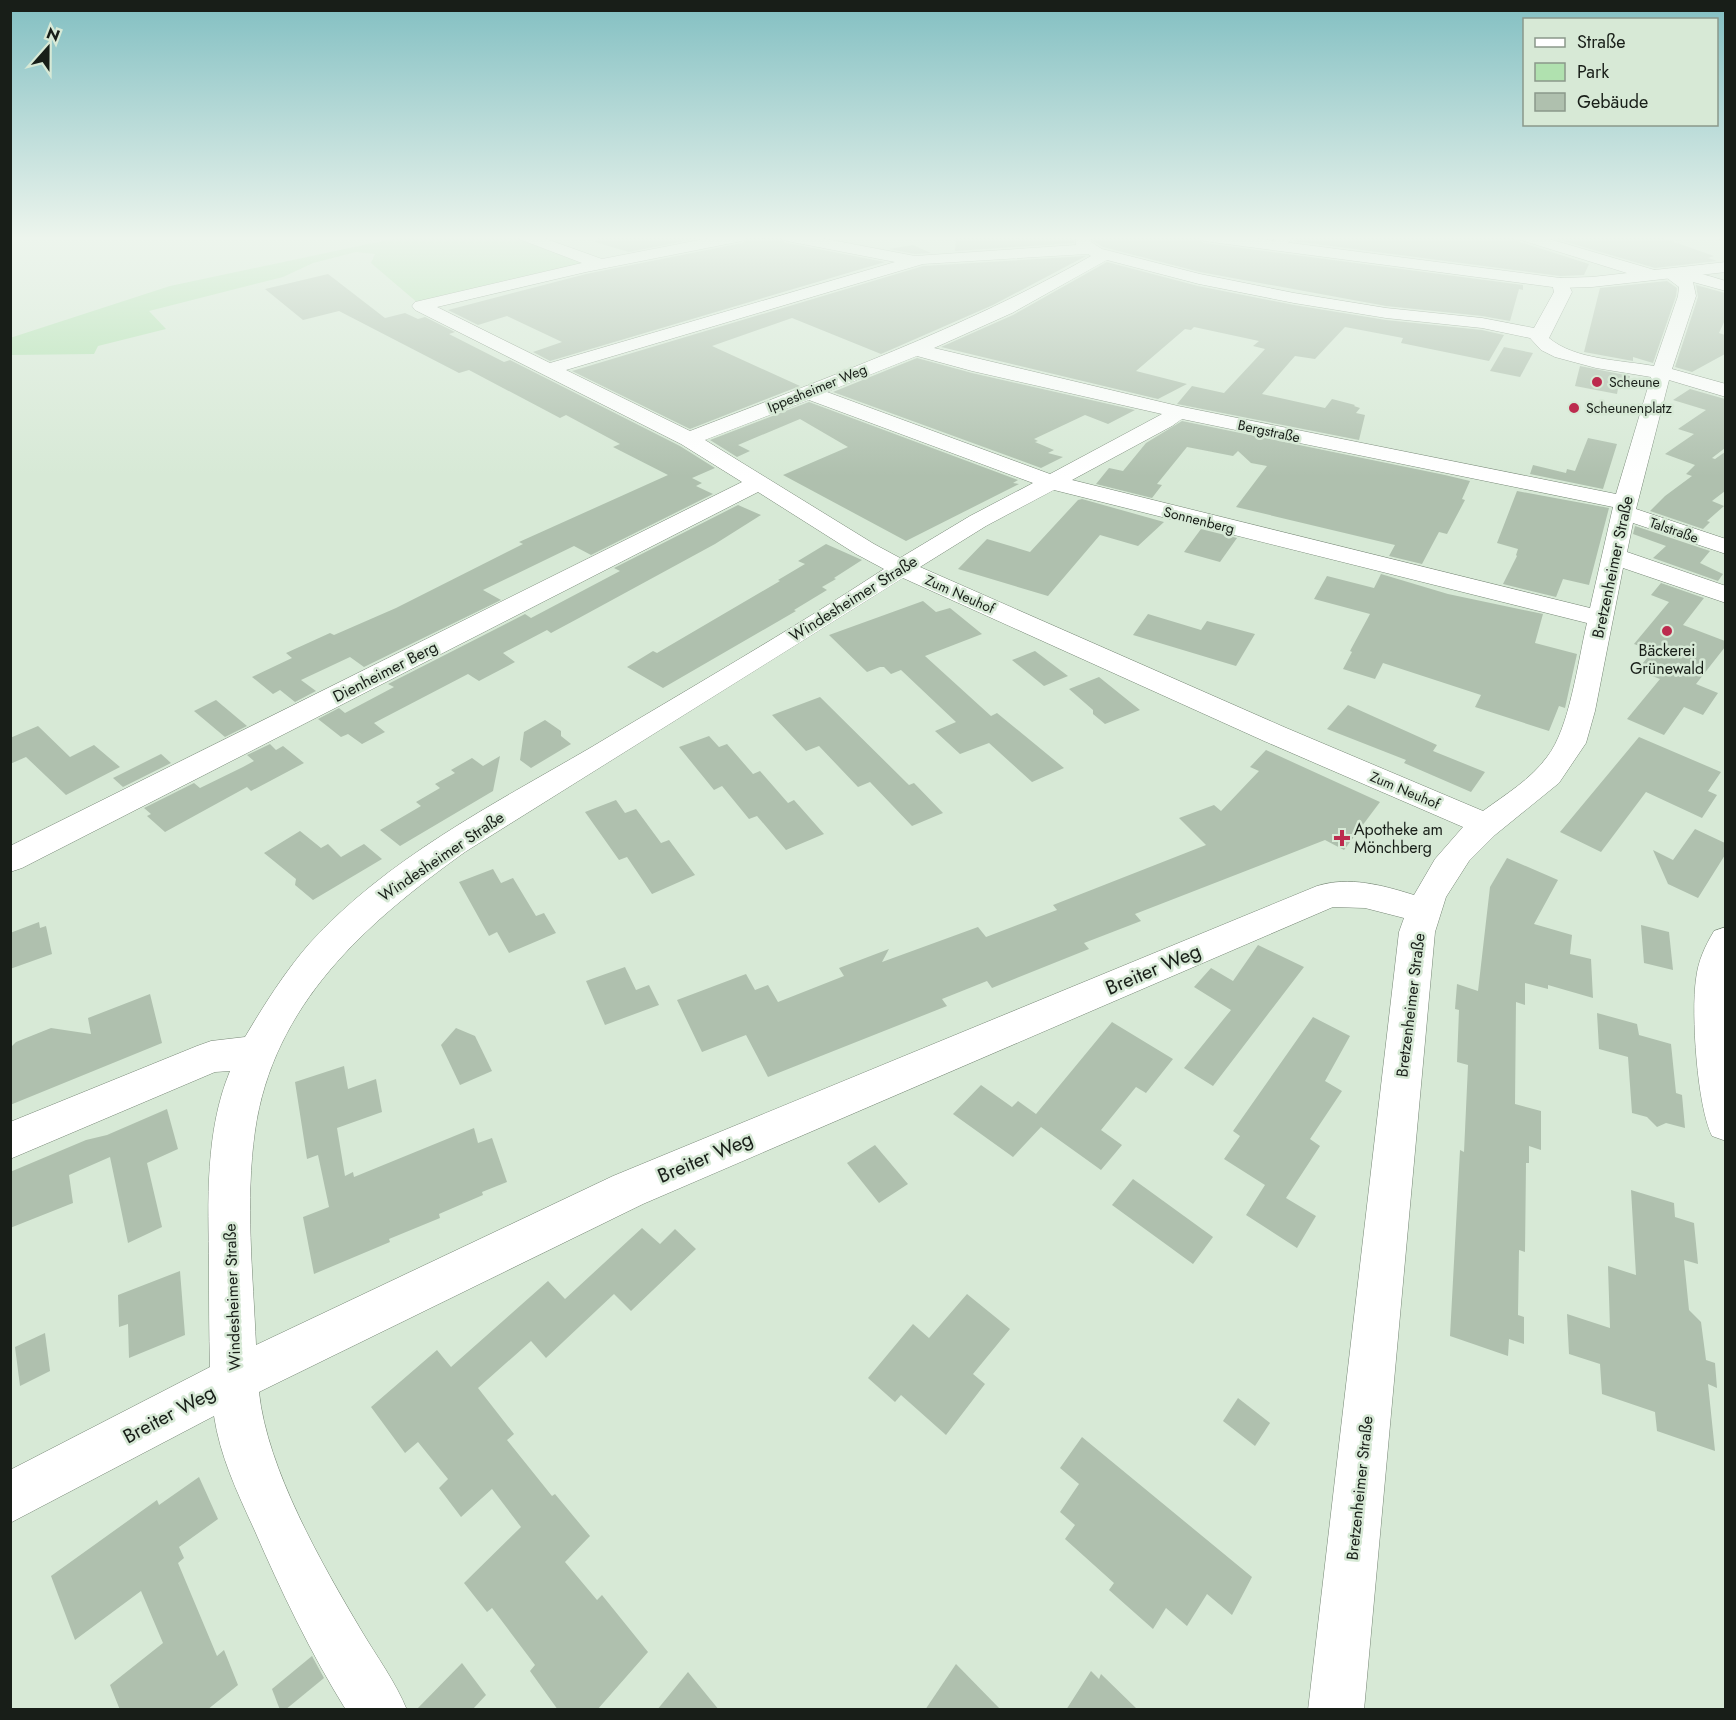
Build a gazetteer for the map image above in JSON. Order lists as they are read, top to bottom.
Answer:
{
  "streets": {
    "street": [
      "Ippesheimer Weg",
      "Bergstraße",
      "Sonnenberg",
      "Talstraße",
      "Bretzenheimer Straße",
      "Zum Neuhof",
      "Windesheimer Straße",
      "Dienheimer Berg",
      "Breiter Weg"
    ]
  },
  "crossings": [
    ["Ippesheimer Weg", "Bergstraße"],
    ["Ippesheimer Weg", "Sonnenberg"],
    ["Ippesheimer Weg", "Zum Neuhof"],
    ["Bergstraße", "Talstraße"],
    ["Bergstraße", "Bretzenheimer Straße"],
    ["Bergstraße", "Windesheimer Straße"],
    ["Sonnenberg", "Bretzenheimer Straße"],
    ["Sonnenberg", "Windesheimer Straße"],
    ["Talstraße", "Bretzenheimer Straße"],
    ["Bretzenheimer Straße", "Zum Neuhof"],
    ["Bretzenheimer Straße", "Breiter Weg"],
    ["Zum Neuhof", "Windesheimer Straße"],
    ["Zum Neuhof", "Dienheimer Berg"],
    ["Windesheimer Straße", "Breiter Weg"]
  ],
  "places": {
    "other": ["Scheune", "Scheunenplatz", "Bäckerei Grünewald"],
    "health": ["Apotheke am Mönchberg"]
  },
  "legend": ["Straße", "Park", "Gebäude"],
  "north": "top"
}
